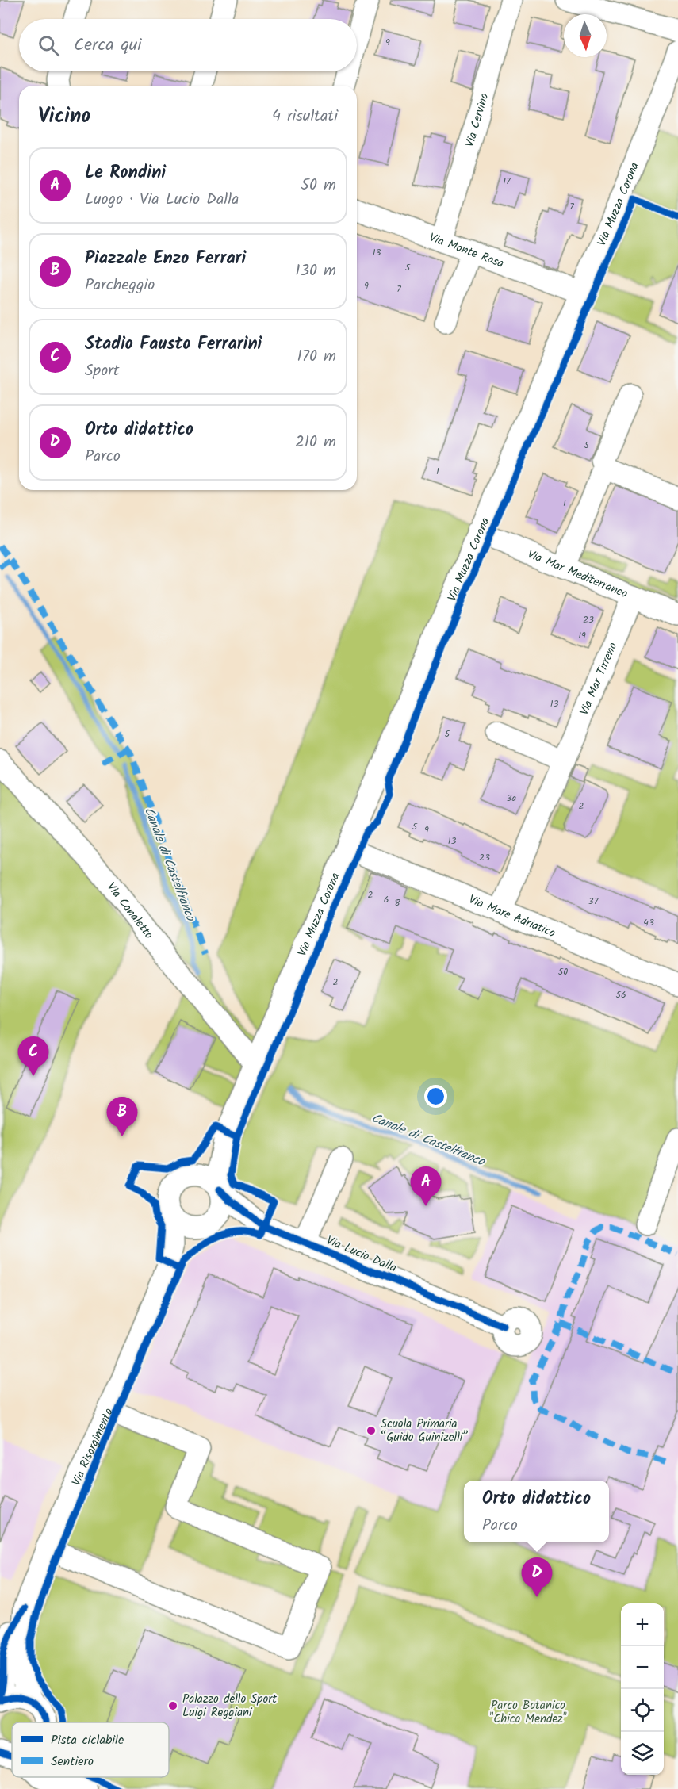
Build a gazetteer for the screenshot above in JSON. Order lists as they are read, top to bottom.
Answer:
{
  "streets": {
    "street": [
      "Via Cervino",
      "Via Muzza Corona",
      "Via Monte Rosa",
      "Via Mar Mediterraneo",
      "Via Mar Tirreno",
      "Via Canaletto",
      "Via Mare Adriatico",
      "Via Lucio Dalla",
      "Via Risorgimento"
    ]
  },
  "crossings": [
    ["Via Cervino", "Via Monte Rosa"],
    ["Via Muzza Corona", "Via Monte Rosa"],
    ["Via Muzza Corona", "Via Mar Mediterraneo"],
    ["Via Muzza Corona", "Via Canaletto"],
    ["Via Muzza Corona", "Via Mare Adriatico"],
    ["Via Muzza Corona", "Via Risorgimento"],
    ["Via Mar Mediterraneo", "Via Mar Tirreno"],
    ["Via Mar Tirreno", "Via Mare Adriatico"],
    ["Via Canaletto", "Via Risorgimento"],
    ["Via Lucio Dalla", "Via Risorgimento"]
  ],
  "water": ["Canale di Castelfranco"],
  "parks": ["Parco Botanico \"Chico Mendez\""],
  "places": ["Scuola Primaria “Guido Guinizelli”", "Palazzo dello Sport Luigi Reggiani"],
  "house_numbers": [
    "9",
    "17",
    "7",
    "13",
    "5",
    "9",
    "7",
    "5",
    "1",
    "1",
    "23",
    "19",
    "13",
    "5",
    "3a",
    "2",
    "5",
    "9",
    "13",
    "23",
    "2",
    "6",
    "37",
    "8",
    "43",
    "50",
    "2",
    "56"
  ],
  "legend": ["Pista ciclabile", "Sentiero"],
  "north": "bottom",
  "page": {
    "search": "Cerca qui",
    "heading": ["Vicino", "4 risultati"],
    "list": [
      {
        "mark": "A",
        "name": "Le Rondini",
        "note": "Luogo · Via Lucio Dalla",
        "value": "50 m"
      },
      {
        "mark": "B",
        "name": "Piazzale Enzo Ferrari",
        "note": "Parcheggio",
        "value": "130 m"
      },
      {
        "mark": "C",
        "name": "Stadio Fausto Ferrarini",
        "note": "Sport",
        "value": "170 m"
      },
      {
        "mark": "D",
        "name": "Orto didattico",
        "note": "Parco",
        "value": "210 m"
      }
    ],
    "pins": [
      "C",
      "B",
      "A",
      "D"
    ],
    "popup": ["Orto didattico", "Parco"],
    "map_buttons": ["+", "−"]
  }
}
